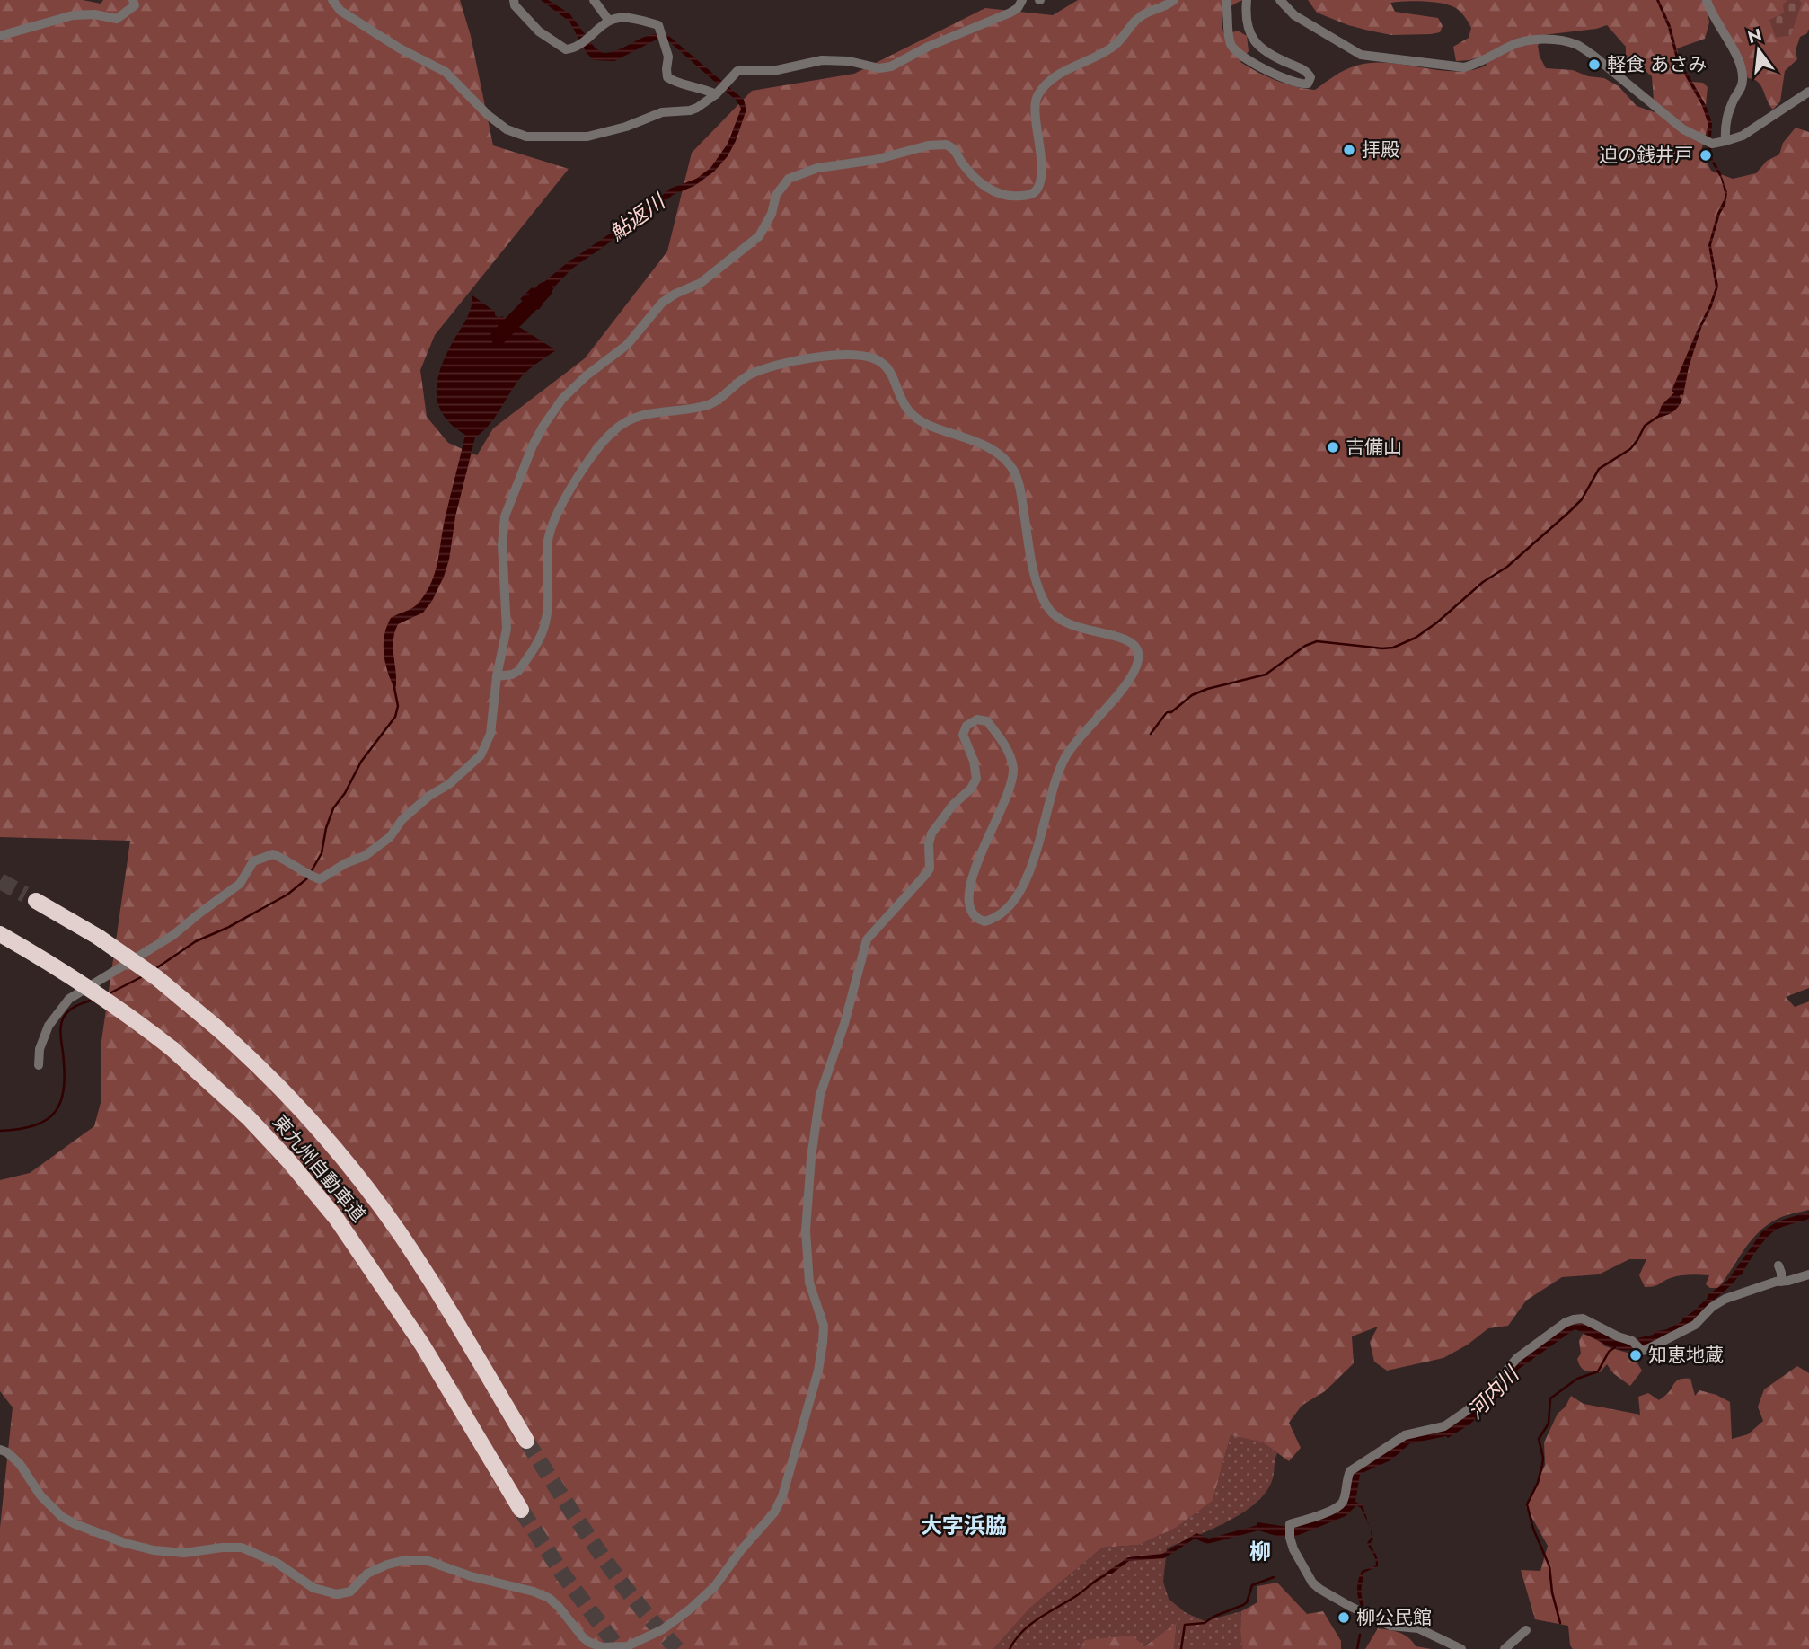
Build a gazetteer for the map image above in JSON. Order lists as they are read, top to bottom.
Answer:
{
  "streets": {
    "highway": ["東九州自動車道"]
  },
  "districts": ["大字浜脇", "柳"],
  "water": ["鮎返川", "河内川"],
  "places": [
    "軽食 あさみ",
    "拝殿",
    "迫の銭井戸",
    "吉備山",
    "知恵地蔵",
    "柳公民館"
  ],
  "north": "top"
}
